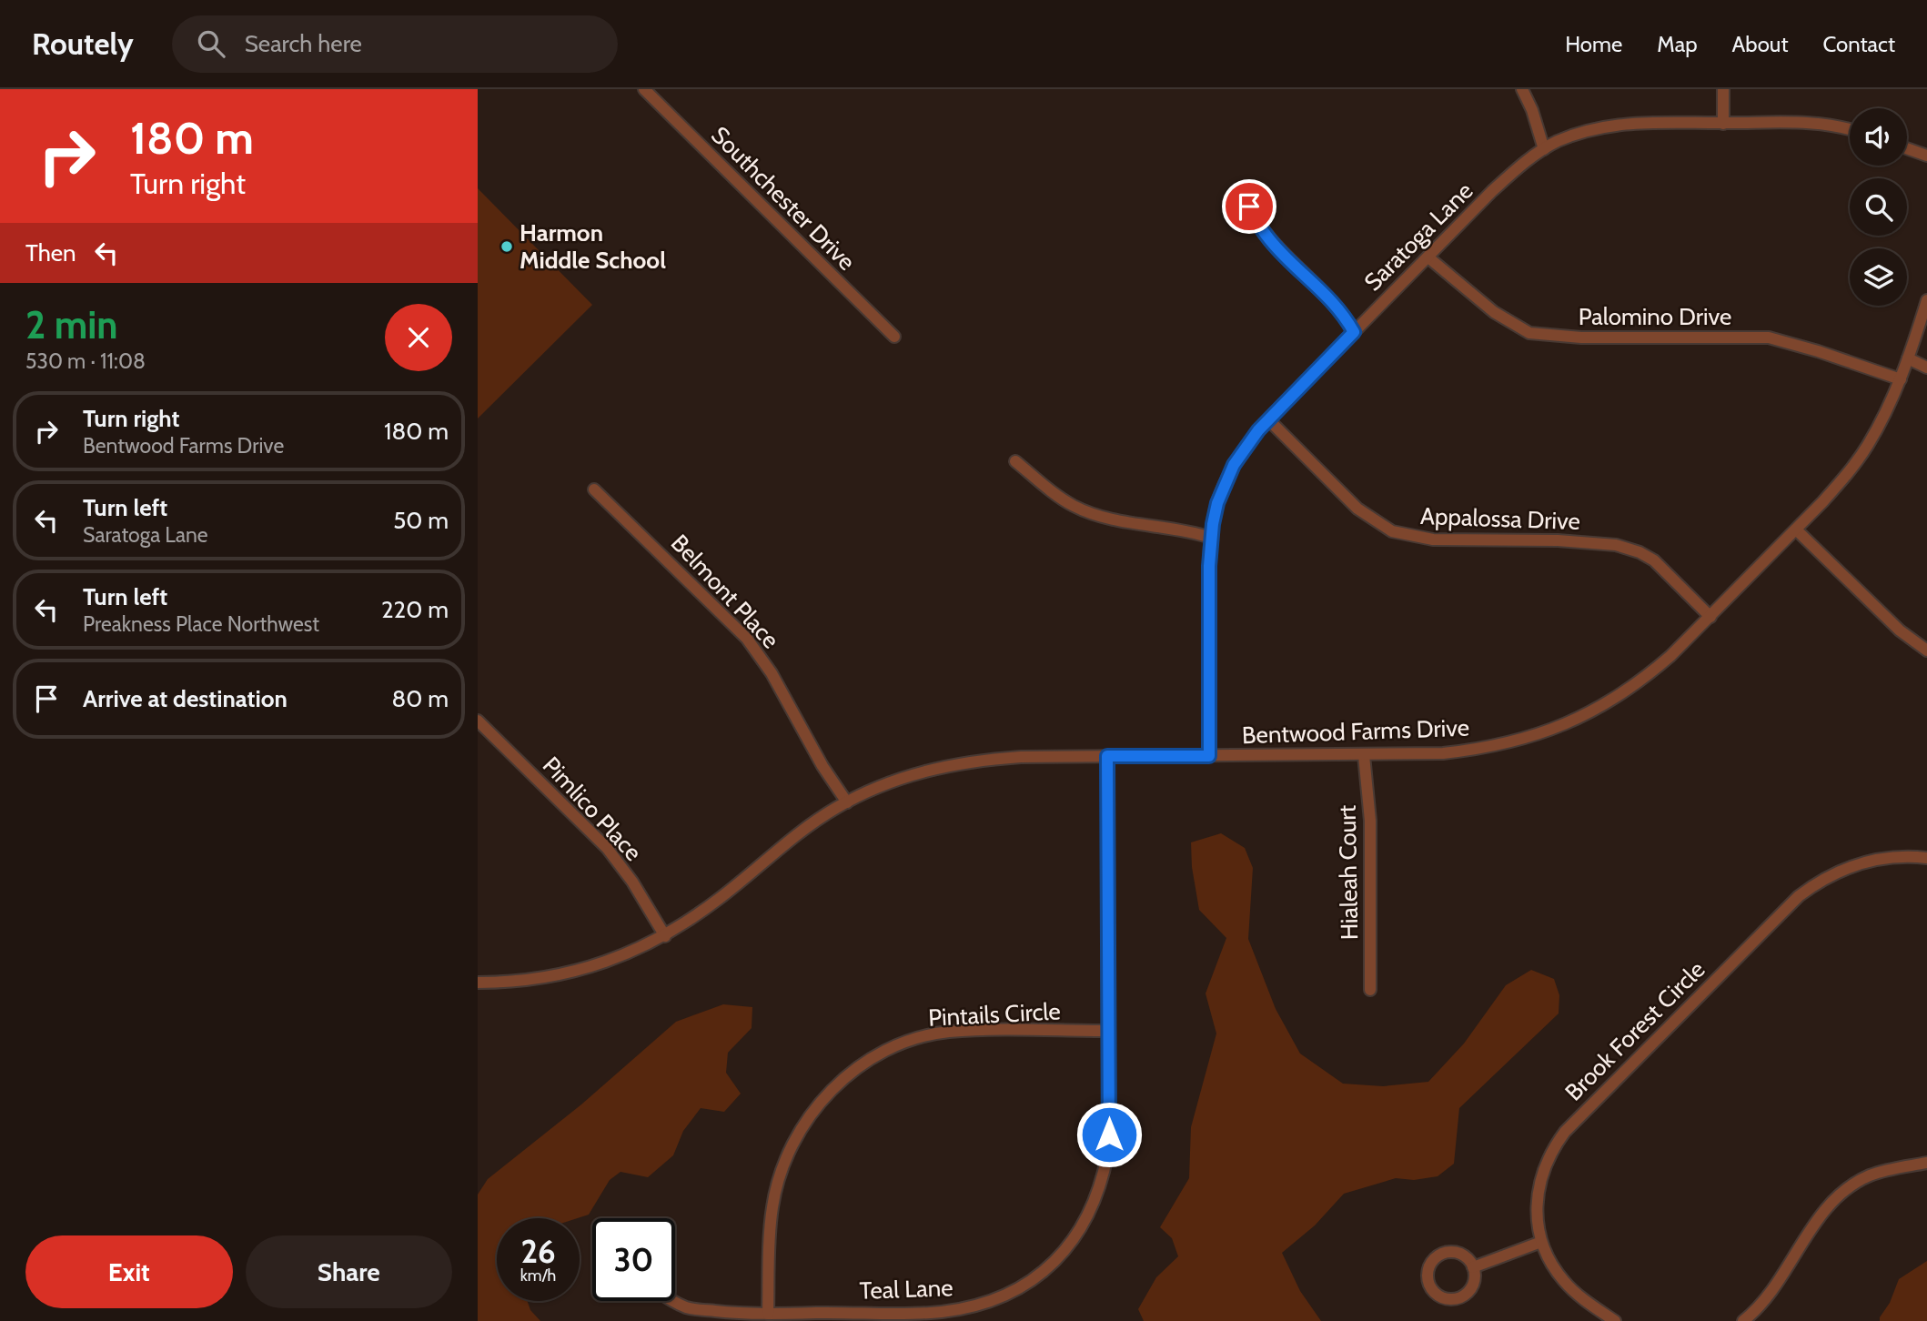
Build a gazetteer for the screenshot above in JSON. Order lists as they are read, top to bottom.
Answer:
{
  "streets": {
    "street": [
      "Southchester Drive",
      "Saratoga Lane",
      "Palomino Drive",
      "Appalossa Drive",
      "Belmont Place",
      "Bentwood Farms Drive",
      "Pimlico Place",
      "Hialeah Court",
      "Pintails Circle",
      "Brook Forest Circle",
      "Teal Lane"
    ]
  },
  "crossings": [
    ["Saratoga Lane", "Palomino Drive"],
    ["Saratoga Lane", "Appalossa Drive"],
    ["Saratoga Lane", "Bentwood Farms Drive"],
    ["Palomino Drive", "Bentwood Farms Drive"],
    ["Appalossa Drive", "Bentwood Farms Drive"],
    ["Belmont Place", "Bentwood Farms Drive"],
    ["Bentwood Farms Drive", "Pimlico Place"],
    ["Bentwood Farms Drive", "Hialeah Court"],
    ["Bentwood Farms Drive", "Teal Lane"],
    ["Pintails Circle", "Teal Lane"]
  ],
  "places": ["Harmon Middle School"],
  "page": {
    "header": "Routely",
    "search": "Search here",
    "nav": [
      "Home",
      "Map",
      "About",
      "Contact"
    ],
    "turn": ["180 m", "Turn right"],
    "then": "Then",
    "heading": ["2 min", "530 m · 11:08"],
    "list": [
      {
        "name": "Turn right",
        "note": "Bentwood Farms Drive",
        "value": "180 m"
      },
      {
        "name": "Turn left",
        "note": "Saratoga Lane",
        "value": "50 m"
      },
      {
        "name": "Turn left",
        "note": "Preakness Place Northwest",
        "value": "220 m"
      },
      {
        "name": "Arrive at destination",
        "value": "80 m"
      }
    ],
    "speed": "26 km/h",
    "limit": "30",
    "buttons": ["Exit", "Share"]
  }
}
